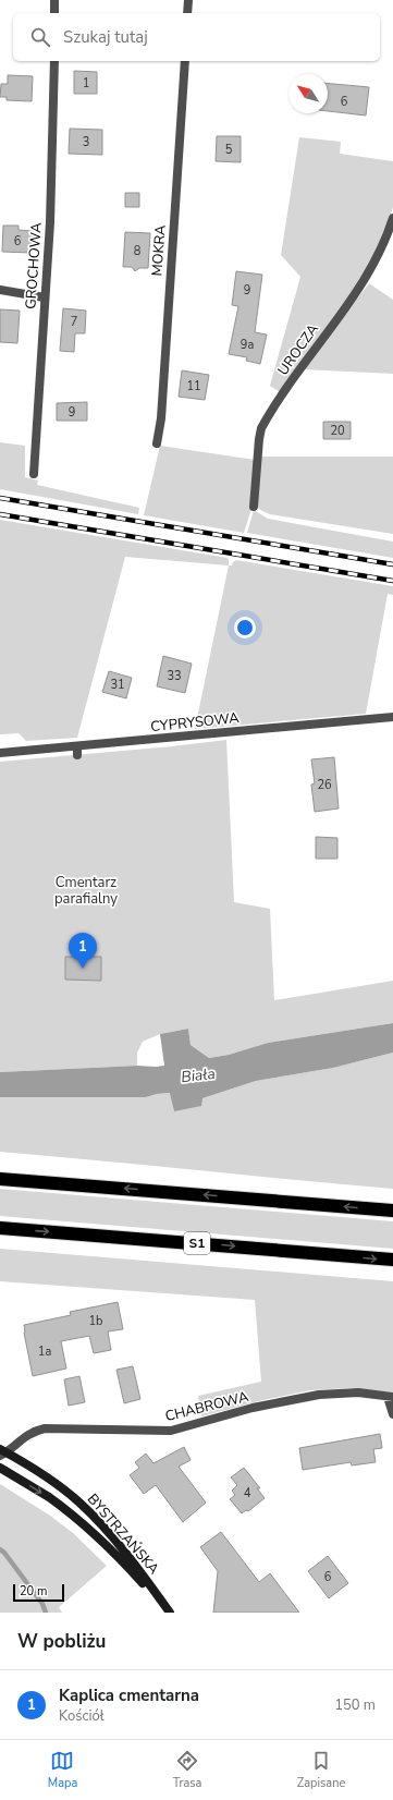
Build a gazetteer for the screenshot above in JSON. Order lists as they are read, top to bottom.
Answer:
{
  "streets": {
    "highway": ["S1"],
    "main road": ["BYSTRZAŃSKA"],
    "street": [
      "MOKRA",
      "GROCHOWA",
      "UROCZA",
      "CYPRYSOWA",
      "CHABROWA"
    ]
  },
  "crossings": [
    ["CHABROWA", "BYSTRZAŃSKA"]
  ],
  "water": ["Biała"],
  "parks": ["Cmentarz parafialny"],
  "house_numbers": [
    "1",
    "6",
    "3",
    "5",
    "6",
    "8",
    "9",
    "7",
    "9a",
    "11",
    "9",
    "20",
    "33",
    "31",
    "26",
    "1b",
    "1a",
    "4",
    "6"
  ],
  "scale_bar": "20 m",
  "north": "top left",
  "page": {
    "search": "Szukaj tutaj",
    "pins": "1",
    "scale": "20 m",
    "heading": "W pobliżu",
    "list": [
      {
        "mark": "1",
        "name": "Kaplica cmentarna",
        "note": "Kościół",
        "value": "150 m"
      }
    ],
    "nav": ["Mapa", "Trasa", "Zapisane"]
  }
}
